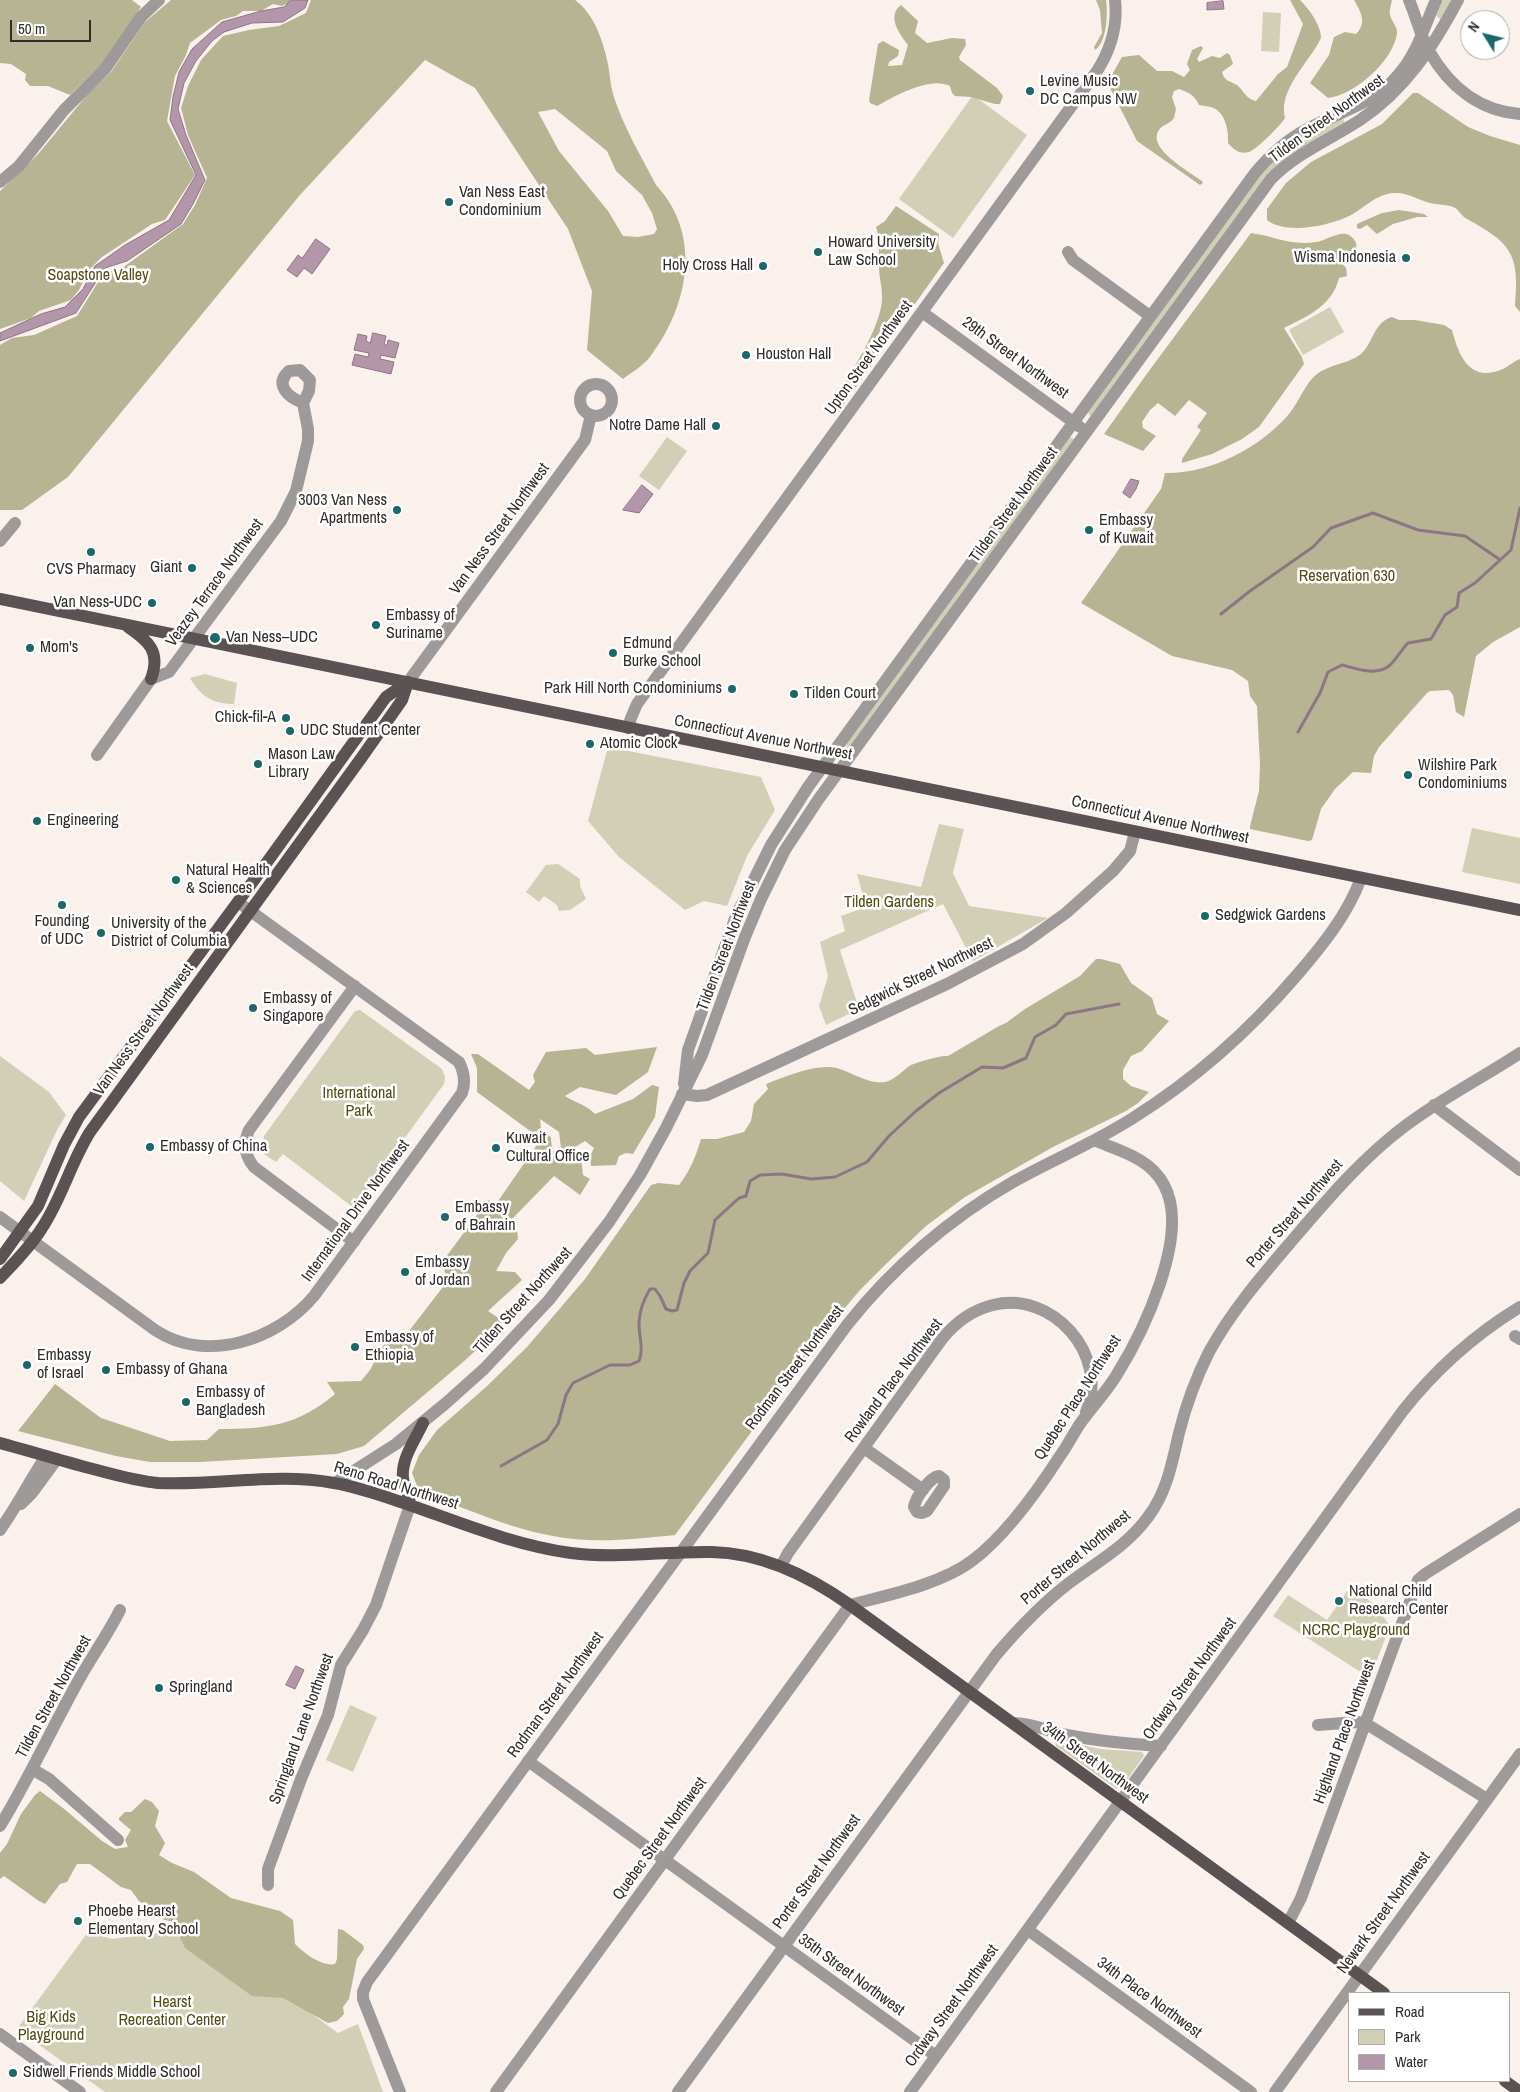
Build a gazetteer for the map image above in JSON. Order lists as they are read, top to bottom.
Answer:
{
  "streets": {
    "main road": [
      "Van Ness Street Northwest",
      "Connecticut Avenue Northwest",
      "Reno Road Northwest",
      "34th Street Northwest"
    ],
    "street": [
      "Tilden Street Northwest",
      "Upton Street Northwest",
      "29th Street Northwest",
      "Veazey Terrace Northwest",
      "Sedgwick Street Northwest",
      "International Drive Northwest",
      "Porter Street Northwest",
      "Rodman Street Northwest",
      "Rowland Place Northwest",
      "Quebec Place Northwest",
      "Ordway Street Northwest",
      "Springland Lane Northwest",
      "Highland Place Northwest",
      "Quebec Street Northwest",
      "Newark Street Northwest",
      "35th Street Northwest",
      "34th Place Northwest"
    ]
  },
  "crossings": [
    ["Tilden Street Northwest", "29th Street Northwest"],
    ["Tilden Street Northwest", "Connecticut Avenue Northwest"],
    ["Tilden Street Northwest", "Sedgwick Street Northwest"],
    ["Tilden Street Northwest", "Reno Road Northwest"],
    ["Upton Street Northwest", "29th Street Northwest"],
    ["Upton Street Northwest", "Connecticut Avenue Northwest"],
    ["Van Ness Street Northwest", "Connecticut Avenue Northwest"],
    ["Van Ness Street Northwest", "International Drive Northwest"],
    ["Veazey Terrace Northwest", "Connecticut Avenue Northwest"],
    ["Connecticut Avenue Northwest", "Sedgwick Street Northwest"],
    ["Connecticut Avenue Northwest", "Rodman Street Northwest"],
    ["Porter Street Northwest", "34th Street Northwest"],
    ["Porter Street Northwest", "35th Street Northwest"],
    ["Rodman Street Northwest", "Quebec Place Northwest"],
    ["Rodman Street Northwest", "Reno Road Northwest"],
    ["Rodman Street Northwest", "35th Street Northwest"],
    ["Rowland Place Northwest", "Quebec Place Northwest"],
    ["Rowland Place Northwest", "Reno Road Northwest"],
    ["Rowland Place Northwest", "34th Street Northwest"],
    ["Quebec Place Northwest", "34th Street Northwest"],
    ["Quebec Place Northwest", "Quebec Street Northwest"],
    ["Reno Road Northwest", "Springland Lane Northwest"],
    ["Reno Road Northwest", "34th Street Northwest"],
    ["Ordway Street Northwest", "34th Street Northwest"],
    ["Ordway Street Northwest", "35th Street Northwest"],
    ["Ordway Street Northwest", "34th Place Northwest"],
    ["Highland Place Northwest", "34th Street Northwest"],
    ["34th Street Northwest", "Quebec Street Northwest"],
    ["34th Street Northwest", "Newark Street Northwest"],
    ["Quebec Street Northwest", "35th Street Northwest"]
  ],
  "parks": [
    "Soapstone Valley",
    "Reservation 630",
    "Tilden Gardens",
    "International Park",
    "NCRC Playground",
    "Hearst Recreation Center",
    "Big Kids Playground"
  ],
  "places": [
    "Levine Music DC Campus NW",
    "Van Ness East Condominium",
    "Howard University Law School",
    "Wisma Indonesia",
    "Holy Cross Hall",
    "Houston Hall",
    "Notre Dame Hall",
    "3003 Van Ness Apartments",
    "Embassy of Kuwait",
    "CVS Pharmacy",
    "Giant",
    "Van Ness-UDC",
    "Embassy of Suriname",
    "Van Ness–UDC",
    "Mom's",
    "Edmund Burke School",
    "Park Hill North Condominiums",
    "Tilden Court",
    "Chick-fil-A",
    "UDC Student Center",
    "Atomic Clock",
    "Mason Law Library",
    "Wilshire Park Condominiums",
    "Engineering",
    "Natural Health & Sciences",
    "Founding of UDC",
    "Sedgwick Gardens",
    "University of the District of Columbia",
    "Embassy of Singapore",
    "Embassy of China",
    "Kuwait Cultural Office",
    "Embassy of Bahrain",
    "Embassy of Jordan",
    "Embassy of Ethiopia",
    "Embassy of Israel",
    "Embassy of Ghana",
    "Embassy of Bangladesh",
    "National Child Research Center",
    "Springland",
    "Phoebe Hearst Elementary School",
    "Sidwell Friends Middle School"
  ],
  "legend": ["Road", "Park", "Water"],
  "scale_bar": "50 m",
  "north": "top left"
}
